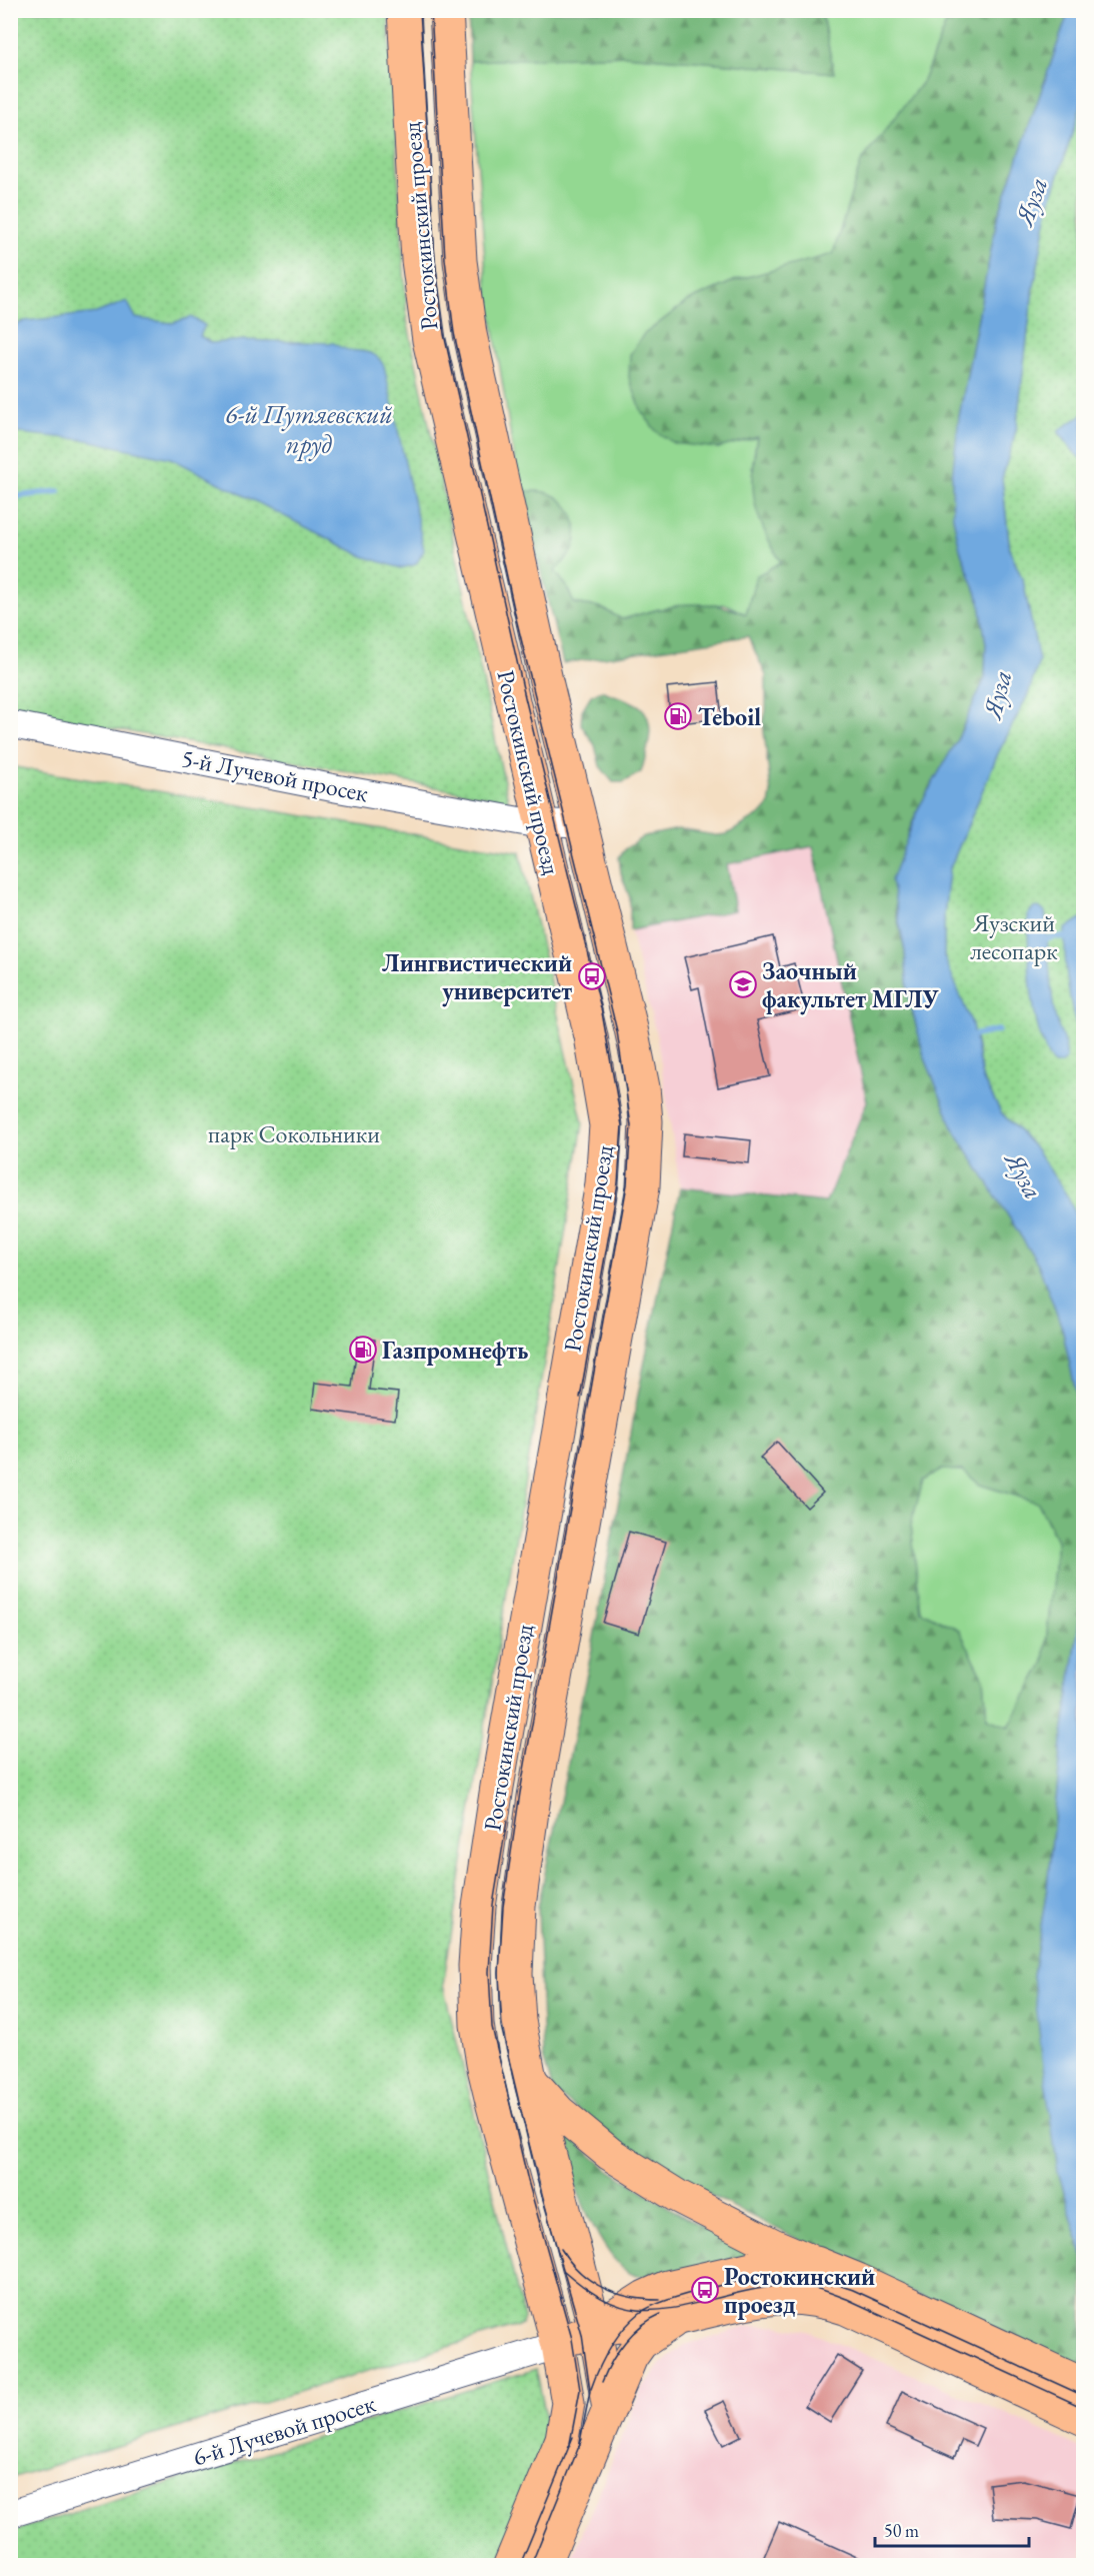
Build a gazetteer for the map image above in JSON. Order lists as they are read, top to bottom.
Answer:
{
  "streets": {
    "main road": ["Ростокинский проезд"],
    "street": ["5-й Лучевой просек", "6-й Лучевой просек"]
  },
  "crossings": [
    ["Ростокинский проезд", "5-й Лучевой просек"],
    ["Ростокинский проезд", "6-й Лучевой просек"]
  ],
  "water": ["Яуза", "6-й Путяевский пруд"],
  "parks": ["Яузский лесопарк", "парк Сокольники"],
  "places": {
    "fuel station": ["Teboil", "Газпромнефть"],
    "bus stop": ["Лингвистический университет", "Ростокинский проезд"],
    "school or university": ["Заочный факультет МГЛУ"]
  },
  "scale_bar": "50 m"
}
